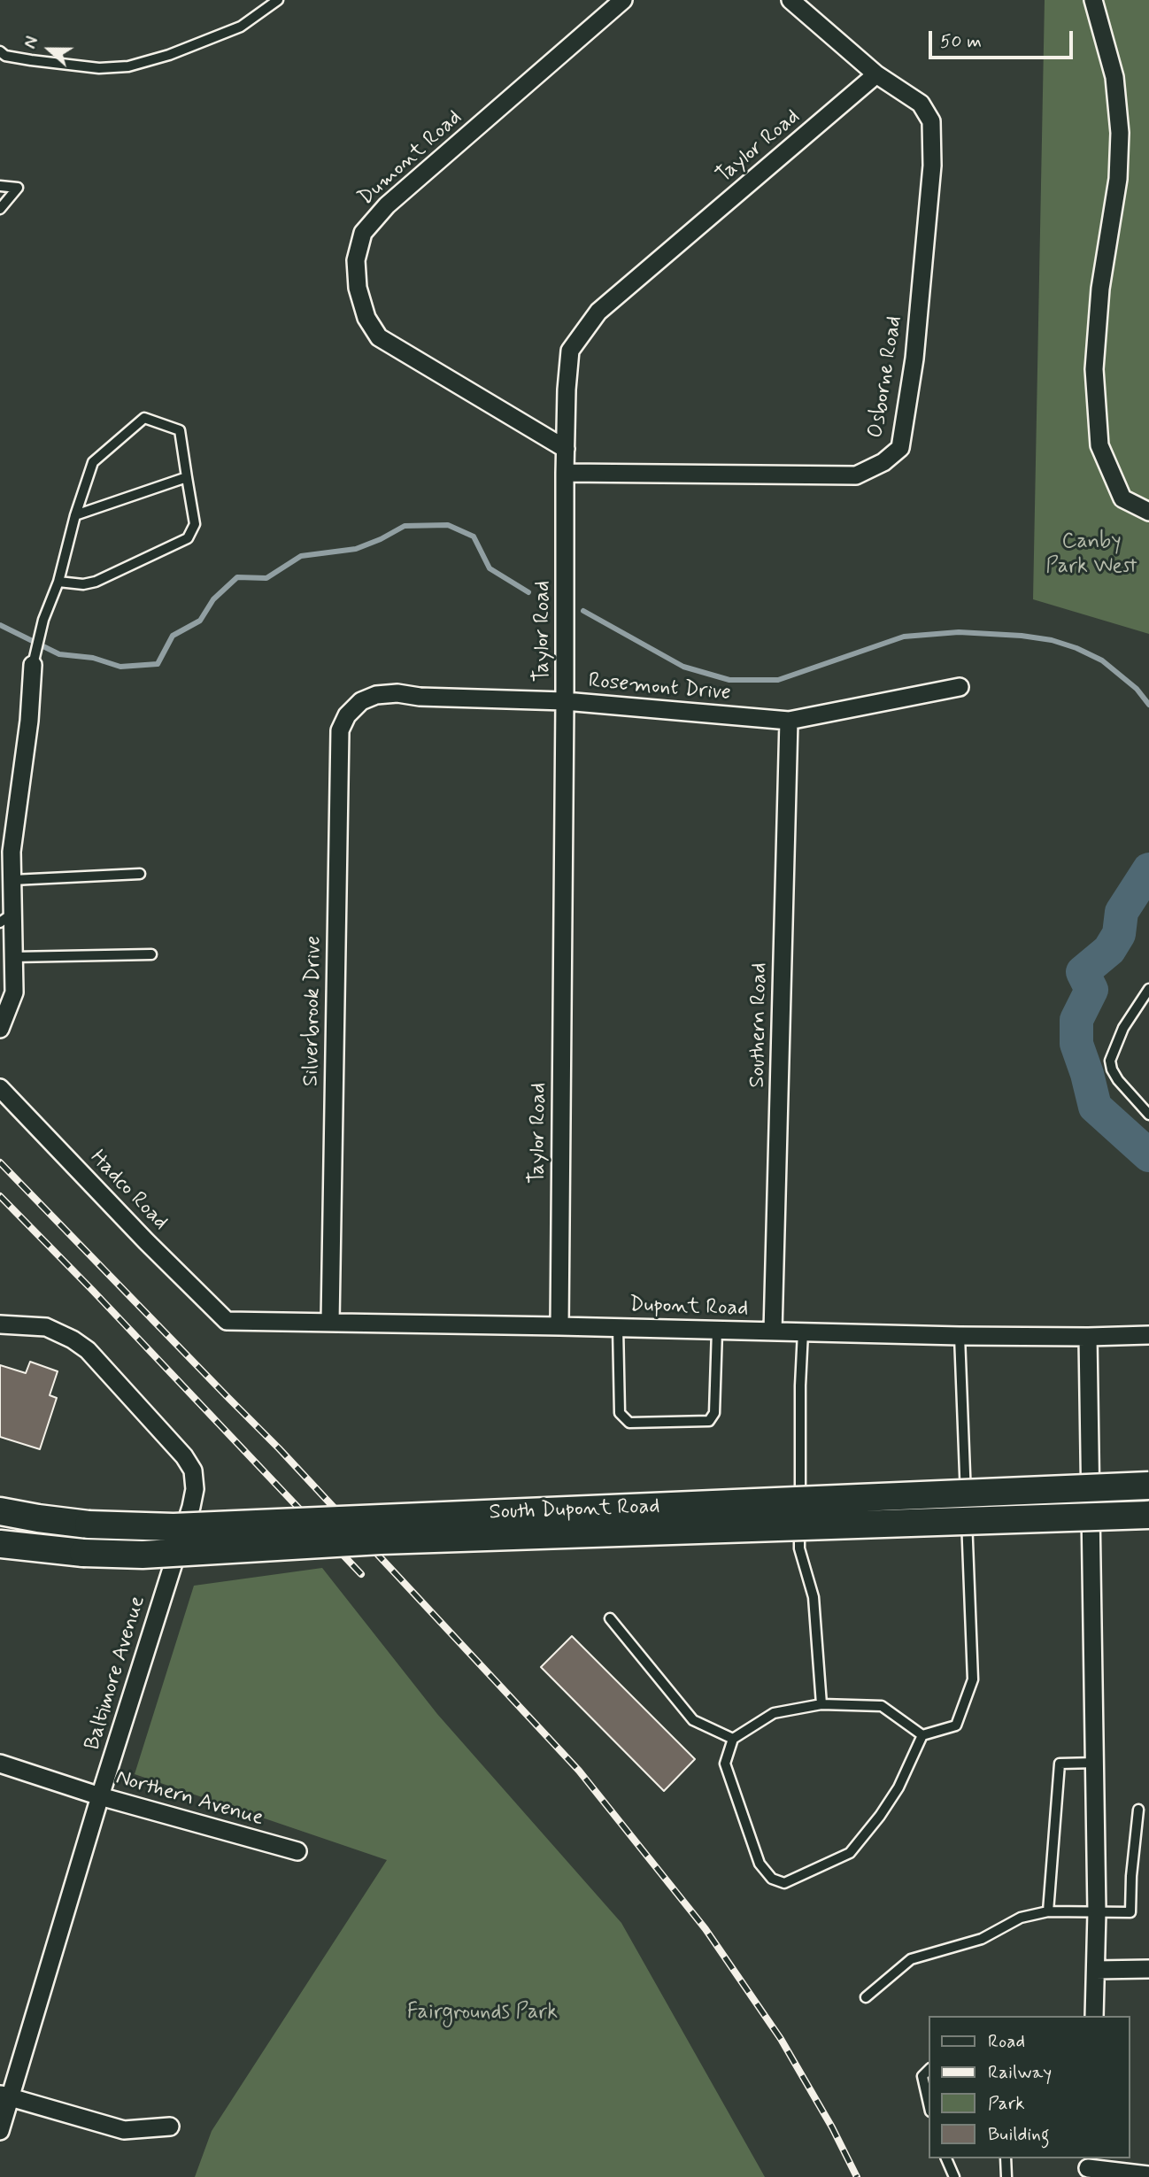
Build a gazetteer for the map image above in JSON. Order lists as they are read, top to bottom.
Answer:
{
  "streets": {
    "main road": ["South Dupont Road"],
    "street": [
      "Taylor Road",
      "Dumont Road",
      "Osborne Road",
      "Rosemont Drive",
      "Silverbrook Drive",
      "Southern Road",
      "Hadco Road",
      "Dupont Road",
      "Baltimore Avenue",
      "Northern Avenue"
    ]
  },
  "crossings": [
    ["Taylor Road", "Dumont Road"],
    ["Taylor Road", "Osborne Road"],
    ["Taylor Road", "Rosemont Drive"],
    ["Taylor Road", "Dupont Road"],
    ["Rosemont Drive", "Silverbrook Drive"],
    ["Rosemont Drive", "Southern Road"],
    ["Silverbrook Drive", "Dupont Road"],
    ["Southern Road", "Dupont Road"],
    ["Hadco Road", "Dupont Road"],
    ["Baltimore Avenue", "Northern Avenue"]
  ],
  "parks": ["Canby Park West", "Fairgrounds Park"],
  "legend": [
    "Road",
    "Railway",
    "Park",
    "Building"
  ],
  "scale_bar": "50 m",
  "north": "left"
}
